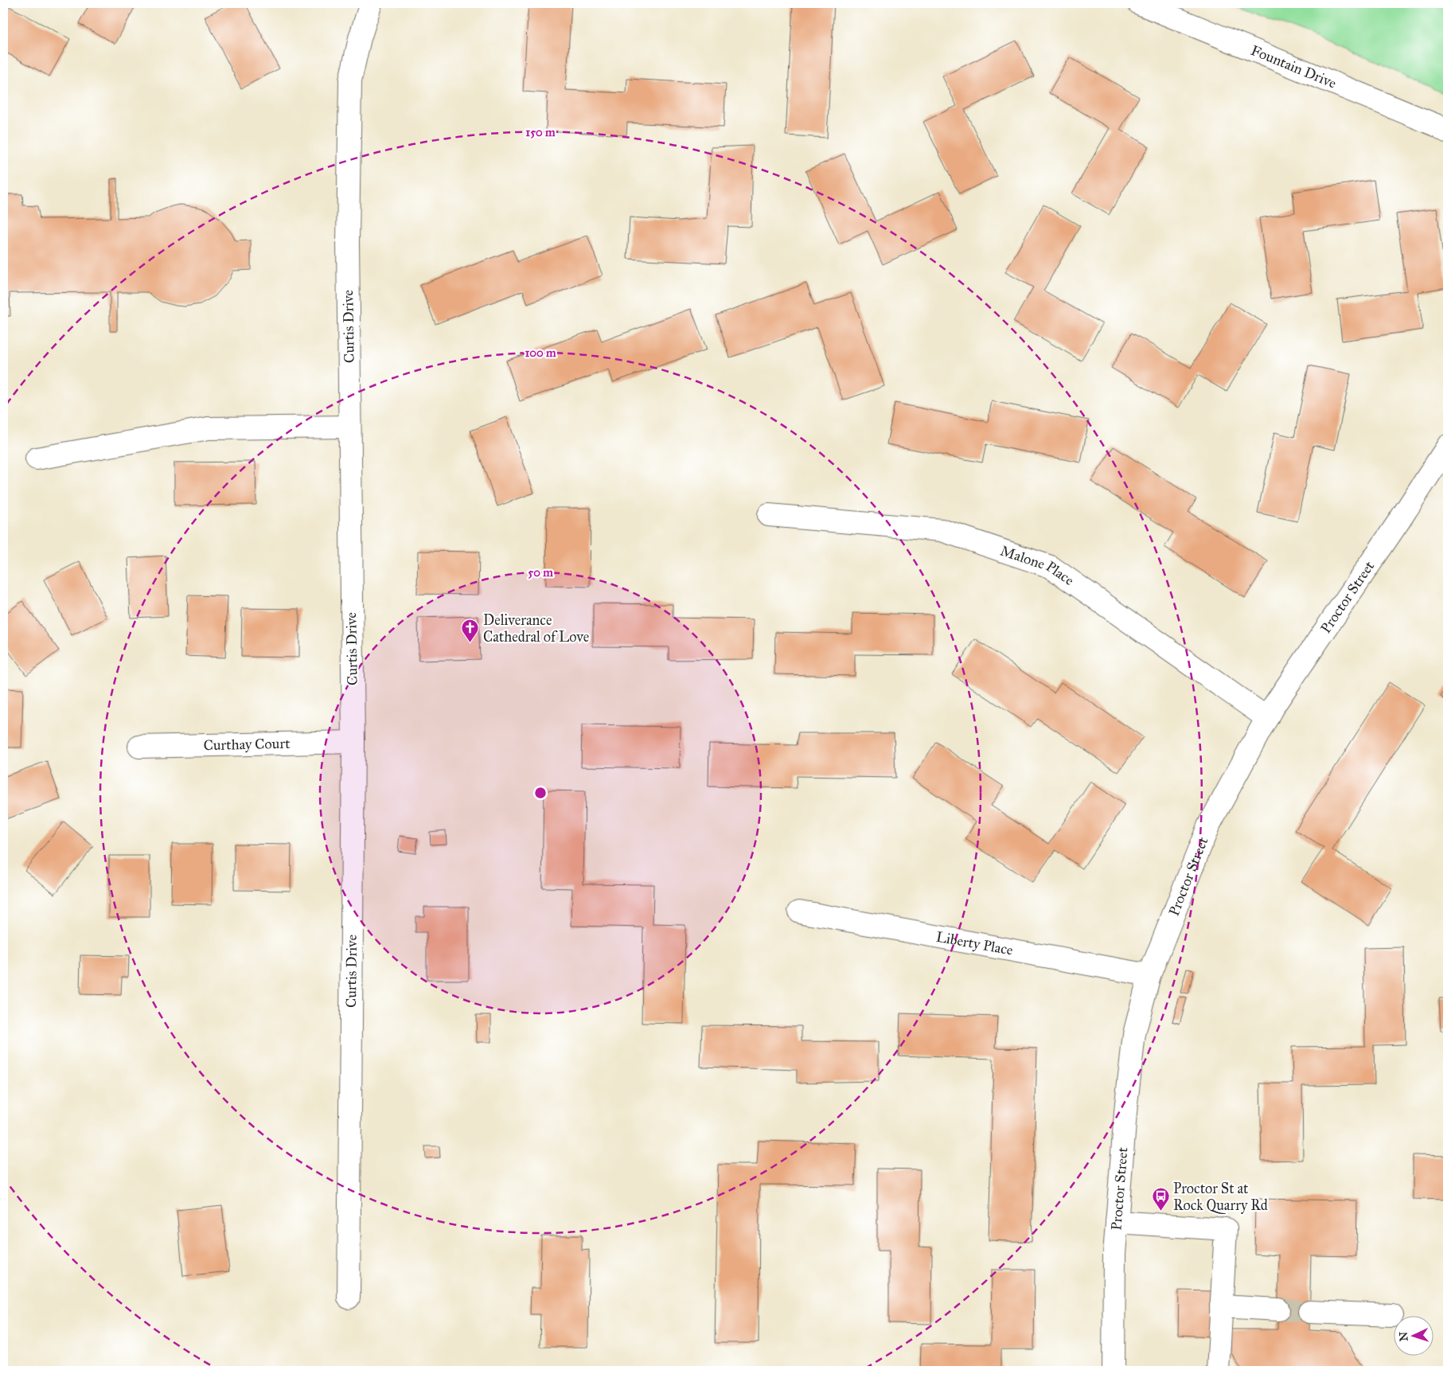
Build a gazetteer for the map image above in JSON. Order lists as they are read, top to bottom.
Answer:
{
  "streets": {
    "street": [
      "Fountain Drive",
      "Curtis Drive",
      "Malone Place",
      "Proctor Street",
      "Curthay Court",
      "Liberty Place"
    ]
  },
  "crossings": [
    ["Curtis Drive", "Curthay Court"],
    ["Malone Place", "Proctor Street"],
    ["Proctor Street", "Liberty Place"]
  ],
  "places": {
    "church": ["Deliverance Cathedral of Love"],
    "bus stop": ["Proctor St at Rock Quarry Rd"]
  },
  "north": "left",
  "rings": ["150 m", "100 m", "50 m"]
}
